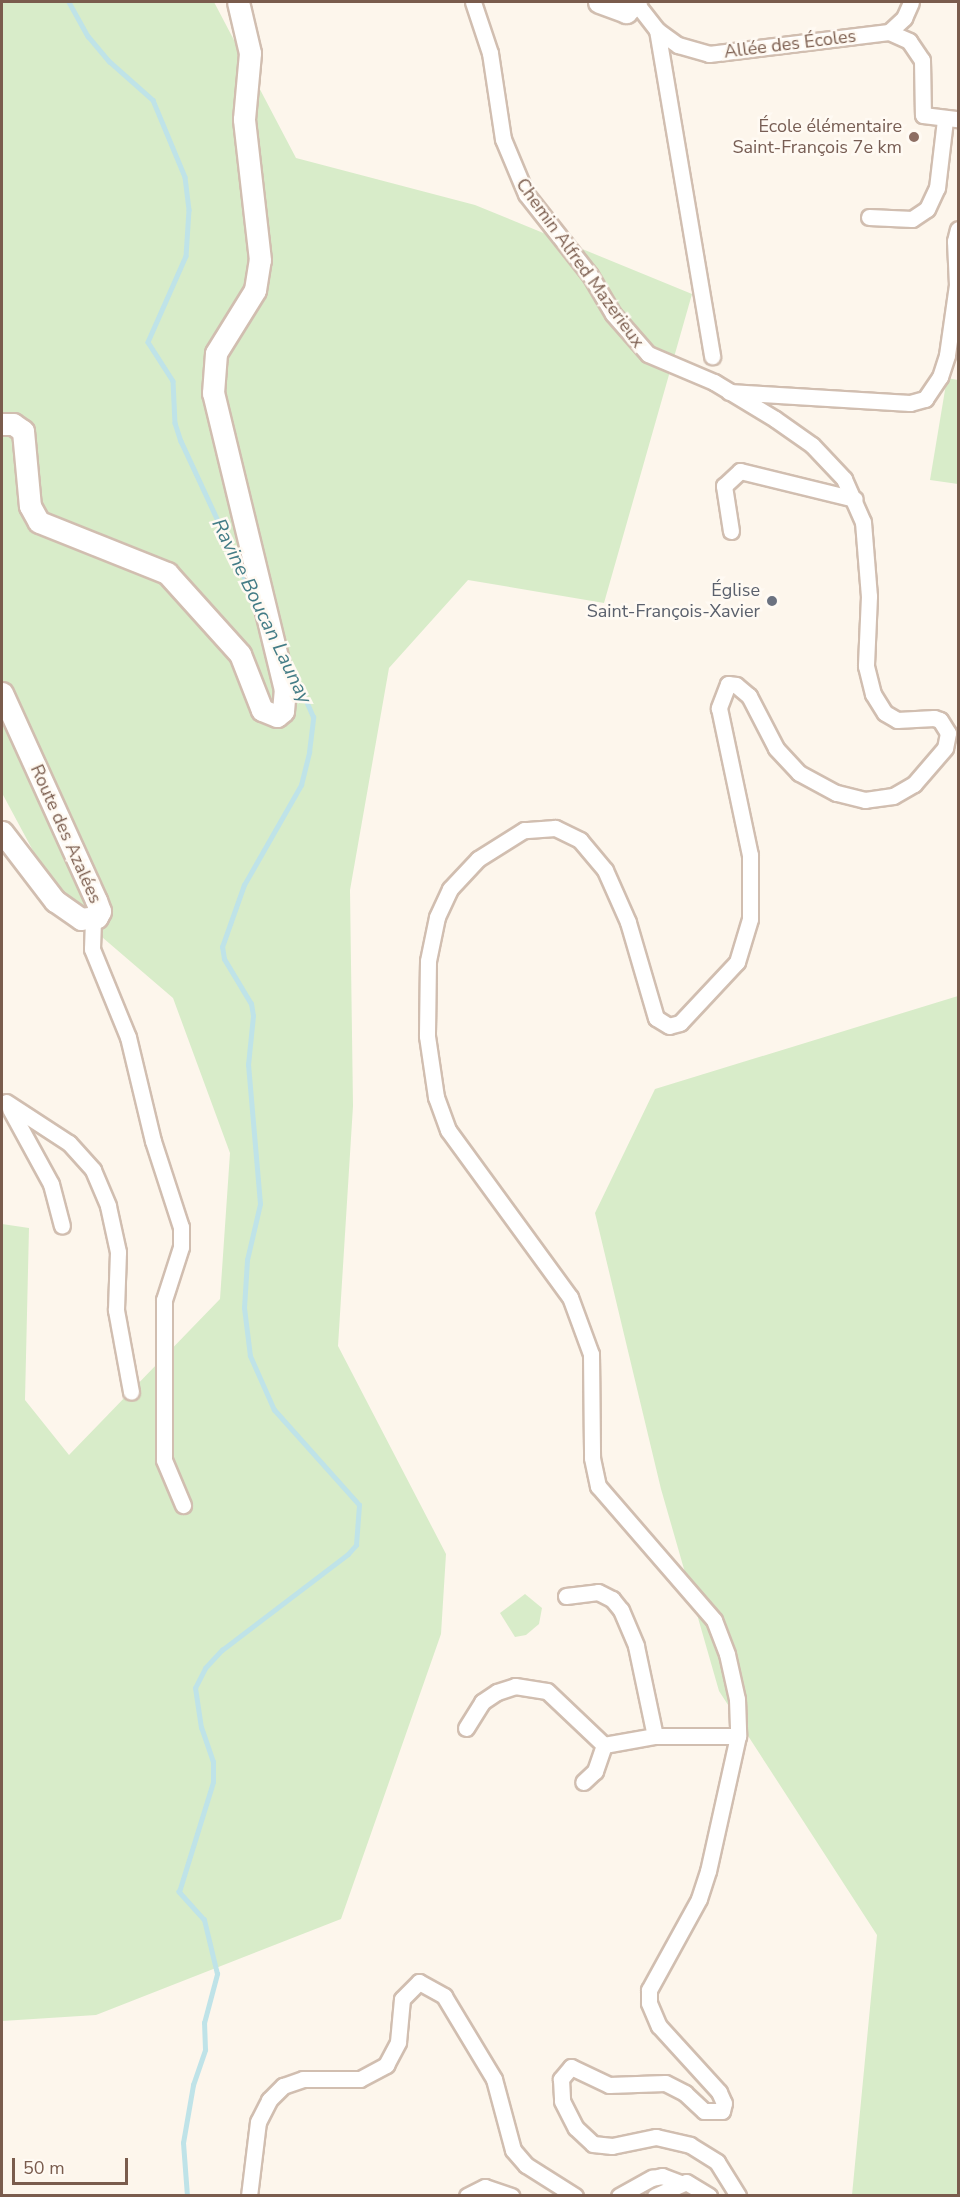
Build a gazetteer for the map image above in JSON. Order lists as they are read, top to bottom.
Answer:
{
  "streets": {
    "main road": ["Route des Azalées"],
    "street": ["Allée des Écoles", "Chemin Alfred Mazerieux"]
  },
  "water": ["Ravine Boucan Launay"],
  "places": ["École élémentaire Saint-François 7e km", "Église Saint-François-Xavier"],
  "scale_bar": "50 m"
}
